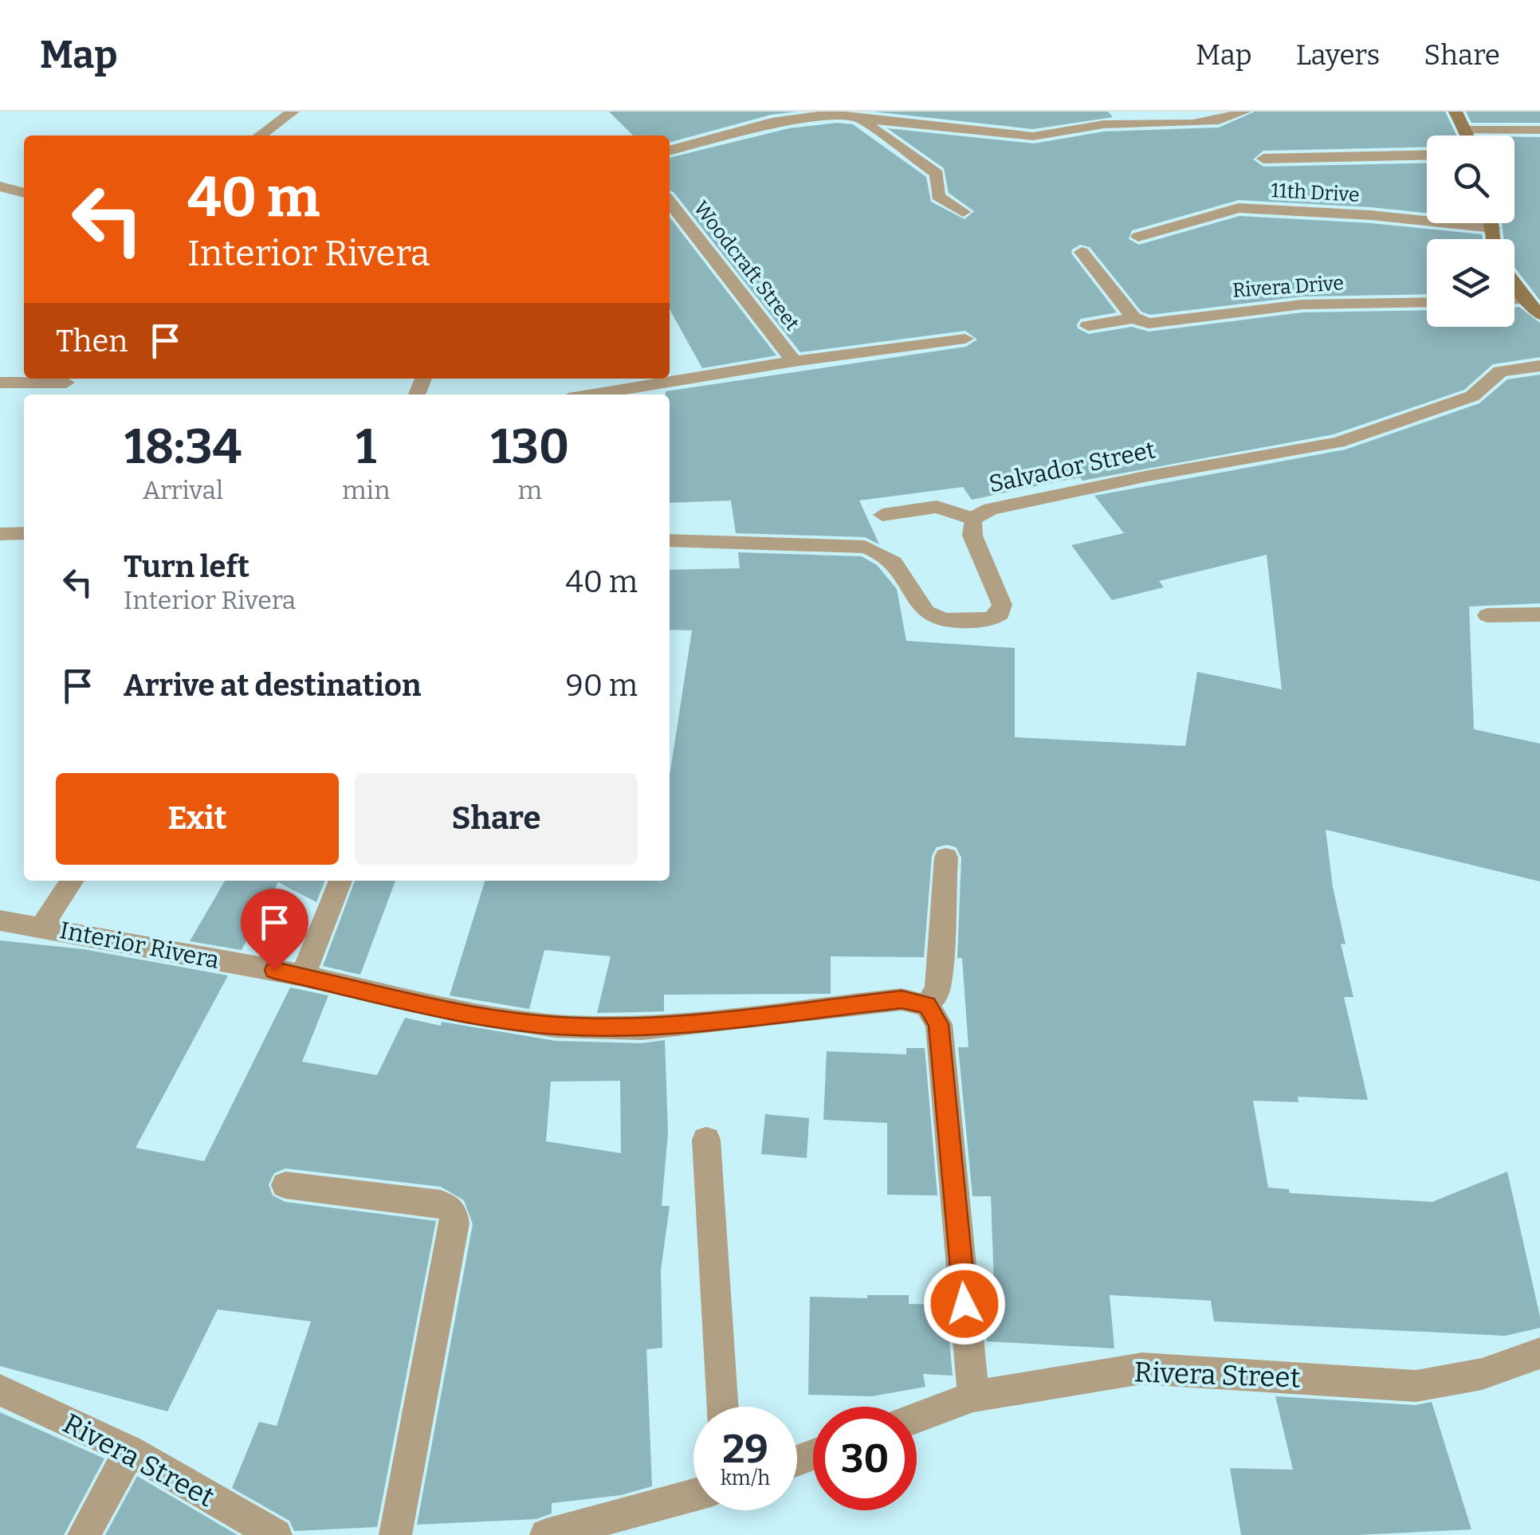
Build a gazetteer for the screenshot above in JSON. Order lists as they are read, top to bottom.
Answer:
{
  "streets": {
    "street": [
      "11th Drive",
      "Woodcraft Street",
      "Rivera Drive",
      "Salvador Street",
      "Interior Rivera",
      "Rivera Street"
    ]
  },
  "page": {
    "header": "Map",
    "nav": ["Map", "Layers", "Share"],
    "turn": ["40 m", "Interior Rivera"],
    "then": "Then",
    "eta": [
      "18:34",
      "Arrival",
      "1",
      "min",
      "130",
      "m"
    ],
    "list": [
      {
        "name": "Turn left",
        "note": "Interior Rivera",
        "value": "40 m"
      },
      {
        "name": "Arrive at destination",
        "value": "90 m"
      }
    ],
    "buttons": ["Exit", "Share"],
    "speed": "29 km/h",
    "limit": "30"
  }
}
